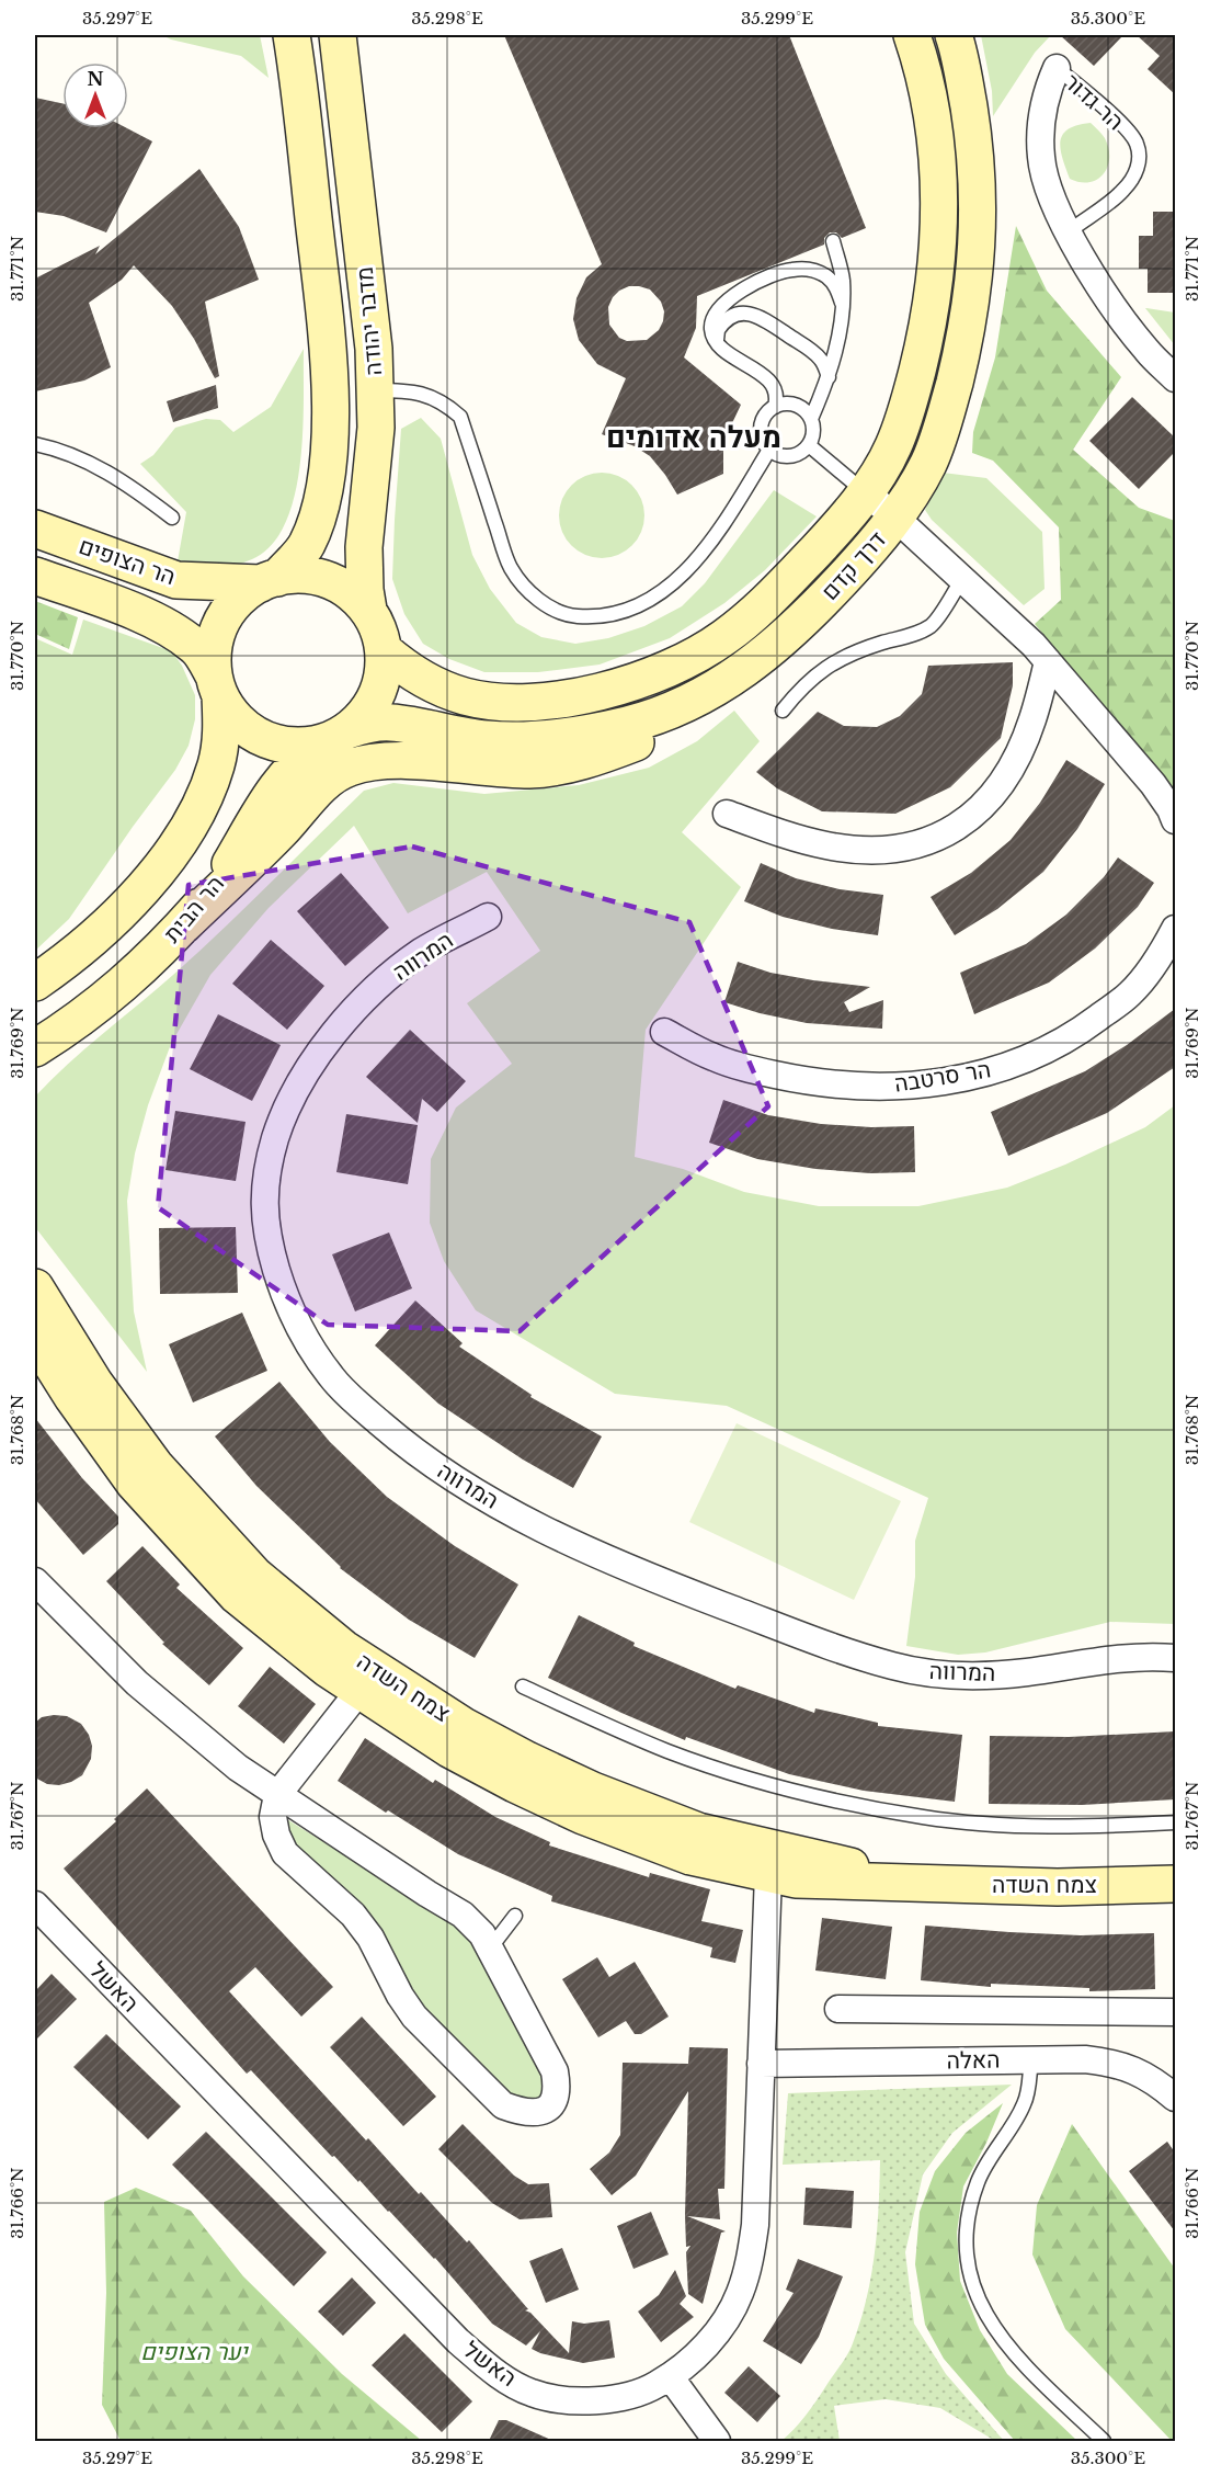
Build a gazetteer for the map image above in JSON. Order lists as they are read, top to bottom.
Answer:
{
  "streets": {
    "main road": [
      "מדבר יהודה",
      "הר הצופים",
      "דרך קדם",
      "הר הבית",
      "צמח השדה"
    ],
    "street": [
      "הר גדור",
      "המרווה",
      "הר סרטבה",
      "האשל",
      "האלה"
    ]
  },
  "crossings": [
    ["מדבר יהודה", "הר הצופים"],
    ["מדבר יהודה", "דרך קדם"],
    ["מדבר יהודה", "הר הבית"],
    ["הר הצופים", "דרך קדם"],
    ["הר הצופים", "הר הבית"],
    ["דרך קדם", "הר הבית"],
    ["צמח השדה", "האשל"],
    ["האשל", "האלה"]
  ],
  "districts": ["מעלה אדומים"],
  "parks": ["יער הצופים"],
  "north": "top",
  "coordinates": [
    "35.297°E",
    "35.298°E",
    "35.299°E",
    "35.300°E",
    "31.771°N",
    "31.770°N",
    "31.769°N",
    "31.768°N",
    "31.767°N",
    "31.766°N"
  ]
}
